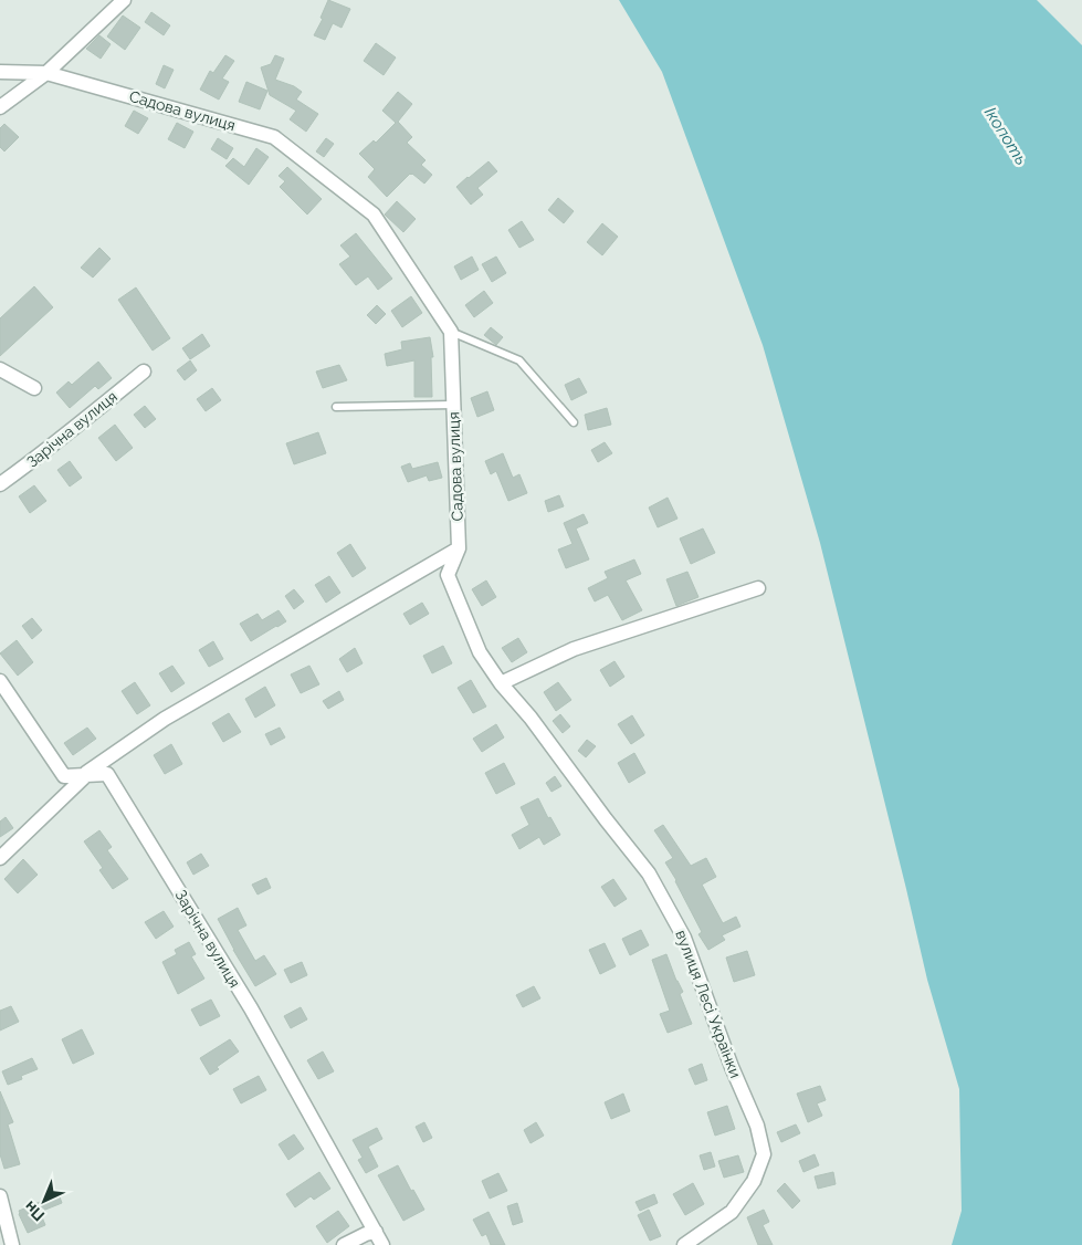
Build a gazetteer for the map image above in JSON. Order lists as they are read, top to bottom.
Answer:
{
  "streets": {
    "street": ["Садова вулиця", "Зарічна вулиця", "вулиця Лесі Українки"]
  },
  "crossings": [
    ["Садова вулиця", "вулиця Лесі Українки"]
  ],
  "water": ["Ікопоть"],
  "north": "bottom left"
}
